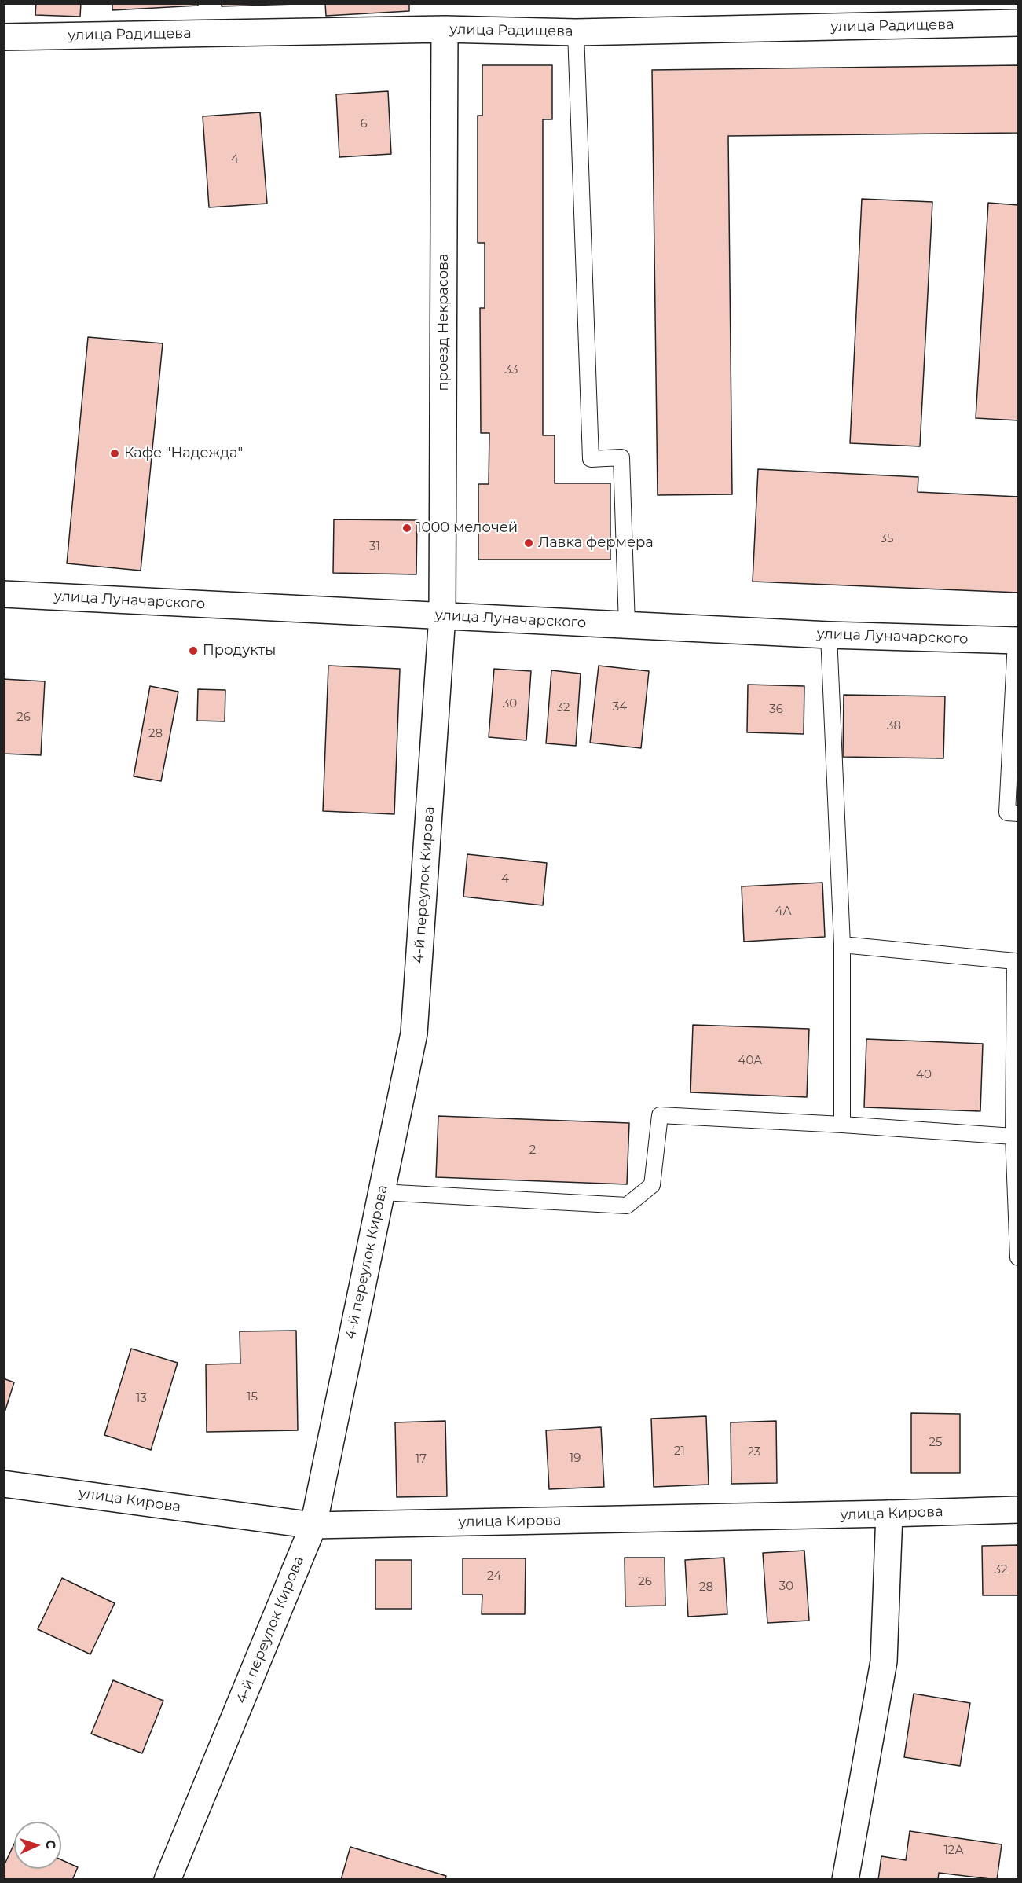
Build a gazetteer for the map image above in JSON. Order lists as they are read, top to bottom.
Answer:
{
  "streets": {
    "street": [
      "улица Радищева",
      "проезд Некрасова",
      "улица Луначарского",
      "4-й переулок Кирова",
      "улица Кирова"
    ]
  },
  "crossings": [
    ["улица Радищева", "проезд Некрасова"],
    ["проезд Некрасова", "улица Луначарского"],
    ["проезд Некрасова", "4-й переулок Кирова"],
    ["улица Луначарского", "4-й переулок Кирова"],
    ["4-й переулок Кирова", "улица Кирова"]
  ],
  "places": [
    "Кафе \"Надежда\"",
    "1000 мелочей",
    "Лавка фермера",
    "Продукты"
  ],
  "house_numbers": [
    "6",
    "4",
    "33",
    "35",
    "31",
    "30",
    "34",
    "32",
    "36",
    "26",
    "38",
    "28",
    "4",
    "4А",
    "40А",
    "40",
    "2",
    "15",
    "13",
    "25",
    "21",
    "23",
    "19",
    "17",
    "32",
    "24",
    "26",
    "30",
    "28",
    "12А"
  ],
  "north": "right"
}
